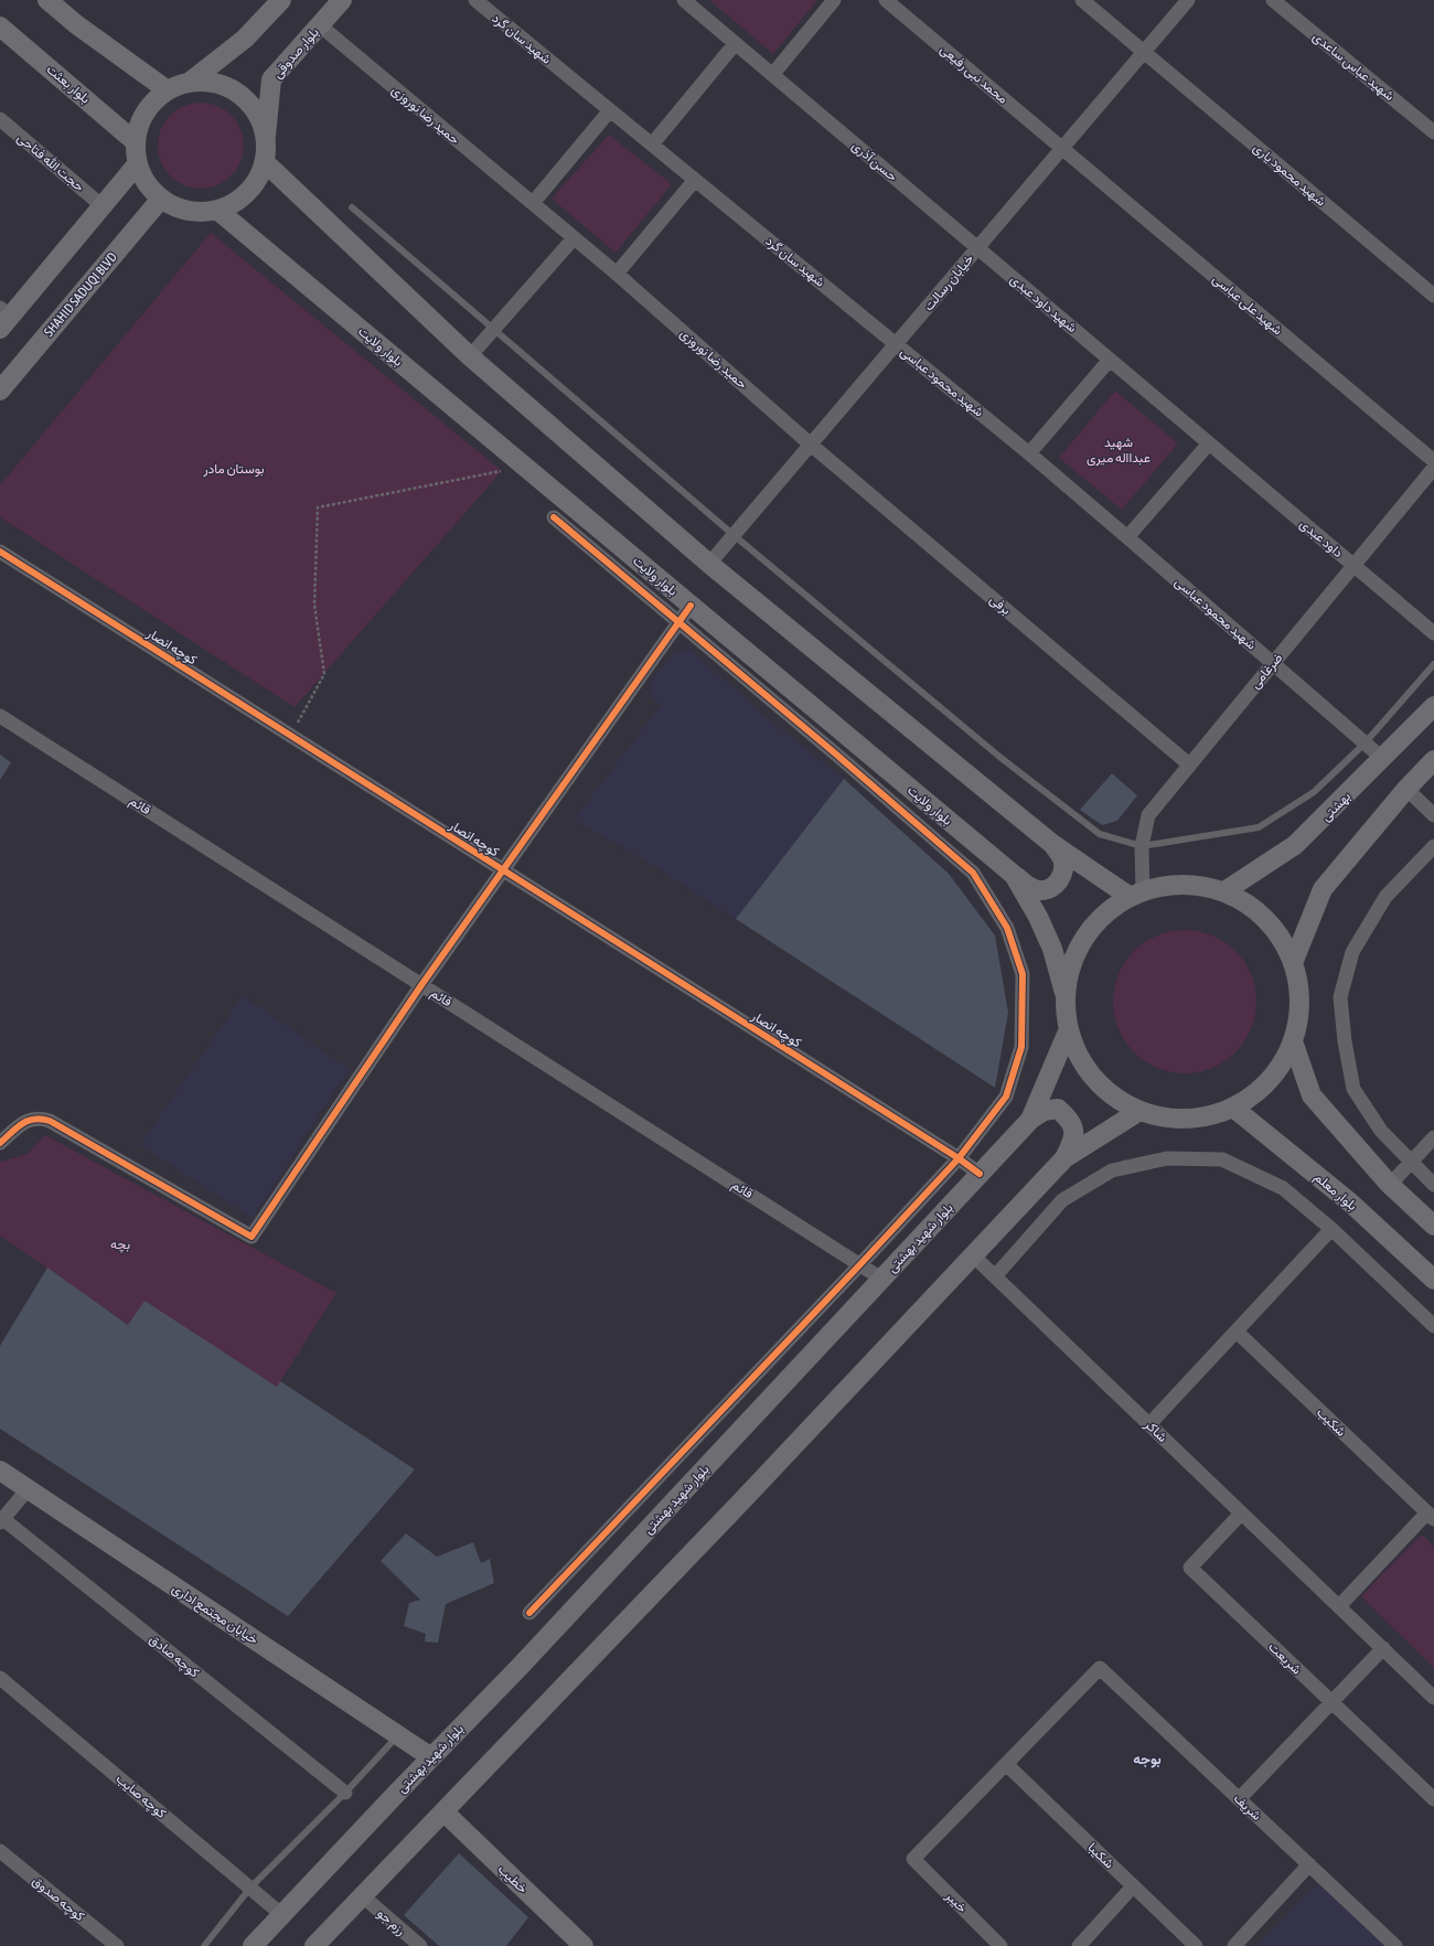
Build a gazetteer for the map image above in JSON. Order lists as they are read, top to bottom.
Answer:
{
  "streets": {
    "main road": [
      "بلوار صدوقی",
      "بلوار بعثت",
      "SHAHID SADUQI BLVD",
      "بلوار ولایت",
      "بهشتی",
      "بلوار معلم",
      "بلوار شهید بهشتی",
      "خیابان مجتمع اداری",
      "خطیب"
    ],
    "street": [
      "شهید سان گرد",
      "شهید عباس ساعدی",
      "محمد نبی رفیعی",
      "حمید رضا نوروزی",
      "حسن آذری",
      "حجت الله فتاحی",
      "شهید محمود یاری",
      "خیابان رسالت",
      "شهید داود عبدی",
      "شهید علی عباسی",
      "شهید محمود عباسی",
      "داود عبدی",
      "برفی",
      "کوچه انصار",
      "ضرغامی",
      "قائم",
      "شکیب",
      "شاکر",
      "کوچه صادق",
      "شریعت",
      "کوچه صایب",
      "شریف",
      "شکیبا",
      "کوچه صدوق",
      "خیبر",
      "رزم جو"
    ]
  },
  "crossings": [
    ["شهید سان گرد", "خیابان رسالت"],
    ["شهید سان گرد", "شهید محمود عباسی"],
    ["بلوار صدوقی", "بلوار بعثت"],
    ["بلوار صدوقی", "حمید رضا نوروزی"],
    ["بلوار صدوقی", "SHAHID SADUQI BLVD"],
    ["بلوار صدوقی", "بلوار ولایت"],
    ["محمد نبی رفیعی", "خیابان رسالت"],
    ["محمد نبی رفیعی", "شهید علی عباسی"],
    ["بلوار بعثت", "SHAHID SADUQI BLVD"],
    ["بلوار بعثت", "بلوار ولایت"],
    ["حمید رضا نوروزی", "خیابان رسالت"],
    ["حمید رضا نوروزی", "برفی"],
    ["حسن آذری", "خیابان رسالت"],
    ["حسن آذری", "شهید داود عبدی"],
    ["شهید محمود یاری", "خیابان رسالت"],
    ["خیابان رسالت", "شهید داود عبدی"],
    ["خیابان رسالت", "شهید علی عباسی"],
    ["خیابان رسالت", "شهید محمود عباسی"],
    ["خیابان رسالت", "برفی"],
    ["SHAHID SADUQI BLVD", "بلوار ولایت"],
    ["شهید داود عبدی", "داود عبدی"],
    ["شهید محمود عباسی", "ضرغامی"],
    ["شهید محمود عباسی", "بهشتی"],
    ["داود عبدی", "ضرغامی"],
    ["برفی", "ضرغامی"],
    ["کوچه انصار", "بلوار شهید بهشتی"],
    ["قائم", "بلوار شهید بهشتی"],
    ["بلوار شهید بهشتی", "خیابان مجتمع اداری"],
    ["بلوار شهید بهشتی", "کوچه صایب"],
    ["شاکر", "شریعت"],
    ["شریف", "شکیبا"],
    ["شریف", "خیبر"],
    ["شکیبا", "خیبر"]
  ],
  "districts": ["بوجه"],
  "parks": ["شهید عبدااله میری", "بوستان مادر", "بچه"]
}
